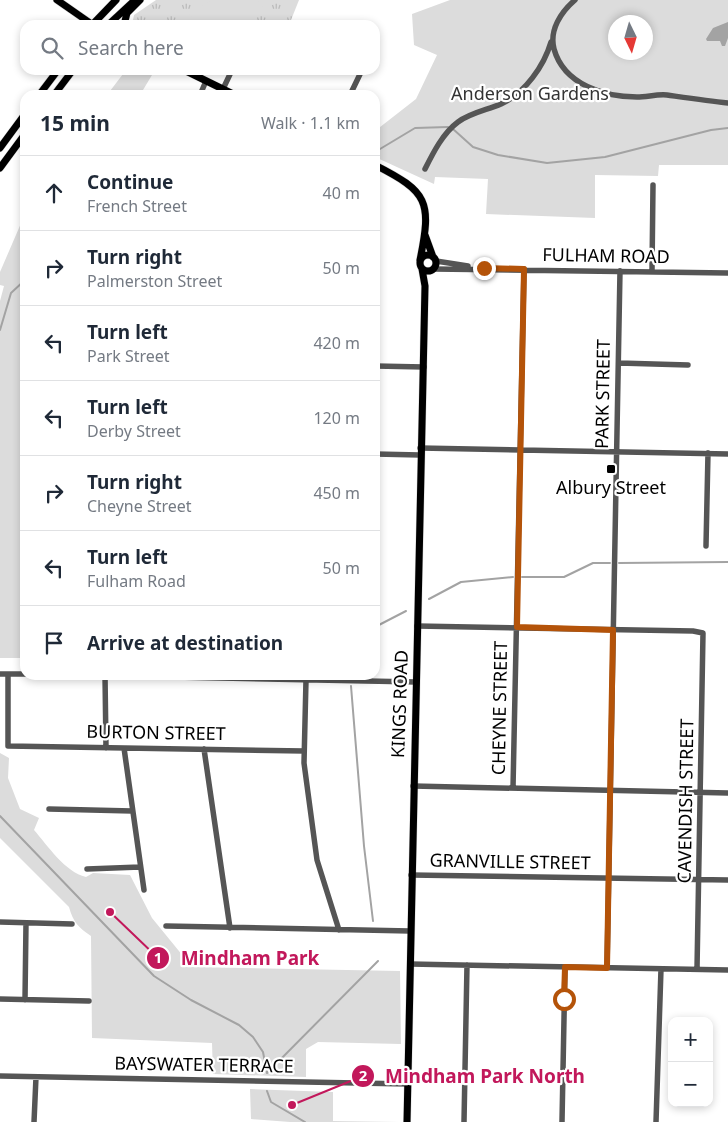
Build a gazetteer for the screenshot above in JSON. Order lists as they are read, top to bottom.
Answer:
{
  "streets": {
    "main road": ["KINGS ROAD"],
    "street": [
      "FULHAM ROAD",
      "PARK STREET",
      "CHEYNE STREET",
      "BURTON STREET",
      "CAVENDISH STREET",
      "GRANVILLE STREET",
      "BAYSWATER TERRACE"
    ]
  },
  "crossings": [
    ["FULHAM ROAD", "PARK STREET"],
    ["FULHAM ROAD", "KINGS ROAD"],
    ["FULHAM ROAD", "CHEYNE STREET"],
    ["PARK STREET", "CAVENDISH STREET"],
    ["PARK STREET", "GRANVILLE STREET"],
    ["KINGS ROAD", "GRANVILLE STREET"],
    ["KINGS ROAD", "BAYSWATER TERRACE"],
    ["CAVENDISH STREET", "GRANVILLE STREET"]
  ],
  "parks": ["Anderson Gardens"],
  "places": {
    "transit": ["Albury Street"],
    "other": ["Mindham Park", "Mindham Park North"]
  },
  "north": "bottom",
  "page": {
    "search": "Search here",
    "heading": ["15 min", "Walk · 1.1 km"],
    "list": [
      ["Continue", "French Street", "40 m"],
      ["Turn right", "Palmerston Street", "50 m"],
      ["Turn left", "Park Street", "420 m"],
      ["Turn left", "Derby Street", "120 m"],
      ["Turn right", "Cheyne Street", "450 m"],
      ["Turn left", "Fulham Road", "50 m"],
      "Arrive at destination"
    ],
    "map_buttons": ["+", "−"]
  }
}
